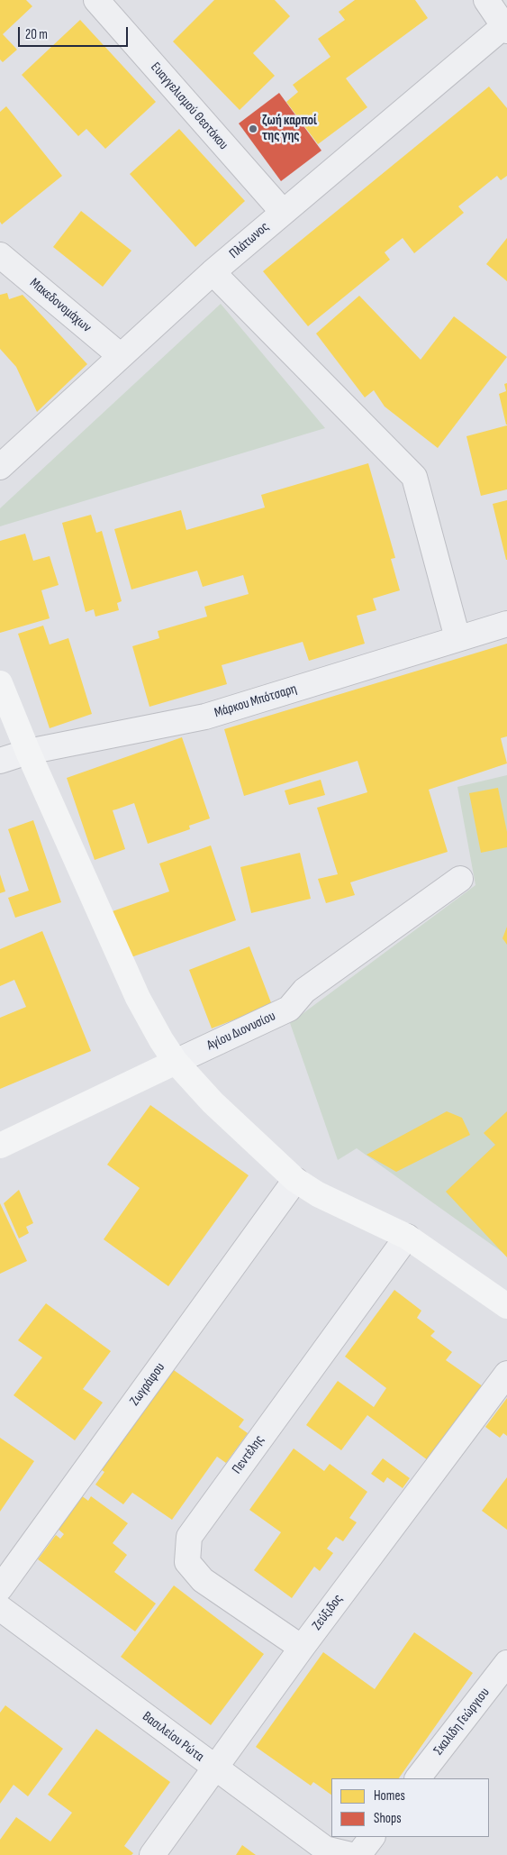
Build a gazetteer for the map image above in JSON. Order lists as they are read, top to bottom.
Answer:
{
  "streets": {
    "street": [
      "Ευαγγελισμού Θεοτόκου",
      "Πλάτωνος",
      "Μακεδονομάχων",
      "Μάρκου Μπότσαρη",
      "Αγίου Διονυσίου",
      "Ζωγράφου",
      "Πεντέλης",
      "Ζεύξιδος",
      "Σκαλίδη Γεώργιου",
      "Βασιλείου Ρώτα"
    ]
  },
  "crossings": [
    ["Ευαγγελισμού Θεοτόκου", "Πλάτωνος"],
    ["Πλάτωνος", "Μακεδονομάχων"],
    ["Πεντέλης", "Ζεύξιδος"],
    ["Ζεύξιδος", "Βασιλείου Ρώτα"]
  ],
  "places": ["ζωή καρποί της γης"],
  "legend": ["Homes", "Shops"],
  "scale_bar": "20 m"
}
